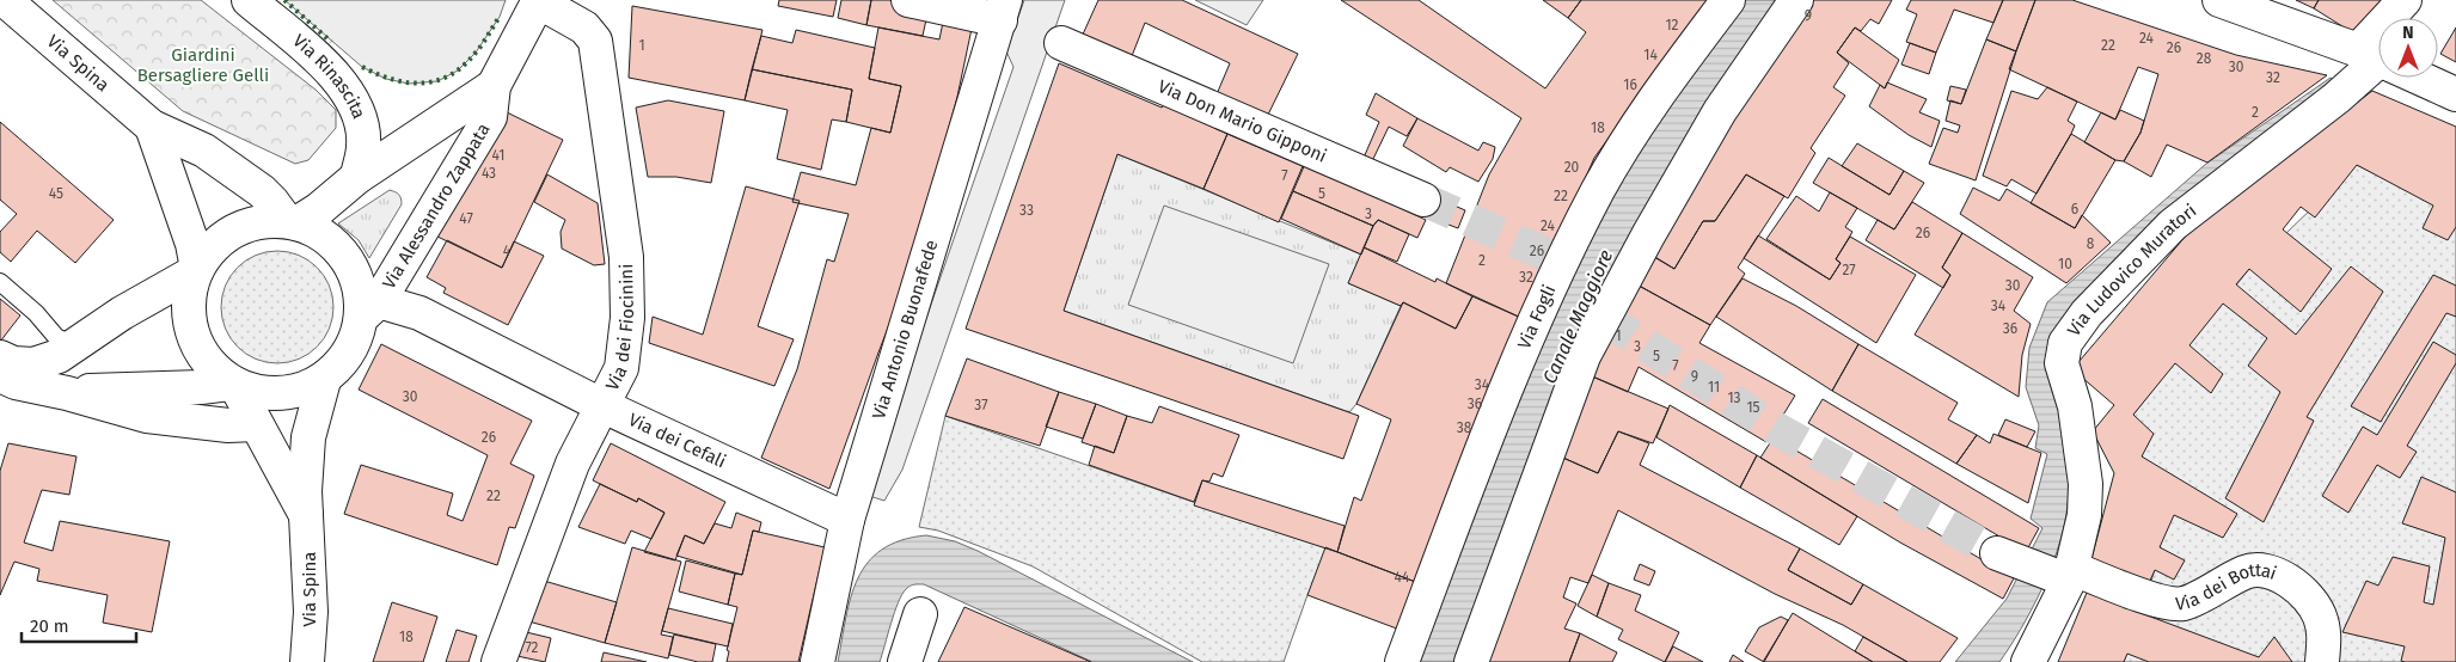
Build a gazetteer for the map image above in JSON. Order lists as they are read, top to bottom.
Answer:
{
  "streets": {
    "street": [
      "Via Spina",
      "Via Rinascita",
      "Via Don Mario Gipponi",
      "Via Alessandro Zappata",
      "Via Ludovico Muratori",
      "Via Fogli",
      "Via dei Fiocinini",
      "Via Antonio Buonafede",
      "Via dei Cefali",
      "Via dei Bottai"
    ]
  },
  "crossings": [
    ["Via Spina", "Via Alessandro Zappata"],
    ["Via Spina", "Via dei Cefali"],
    ["Via Rinascita", "Via Alessandro Zappata"],
    ["Via Alessandro Zappata", "Via dei Fiocinini"],
    ["Via Alessandro Zappata", "Via dei Cefali"],
    ["Via Ludovico Muratori", "Via dei Bottai"],
    ["Via dei Fiocinini", "Via dei Cefali"],
    ["Via Antonio Buonafede", "Via dei Cefali"]
  ],
  "water": ["Canale Maggiore"],
  "parks": ["Giardini Bersagliere Gelli"],
  "house_numbers": [
    "9",
    "12",
    "24",
    "1",
    "22",
    "26",
    "14",
    "28",
    "30",
    "32",
    "16",
    "2",
    "18",
    "41",
    "20",
    "43",
    "7",
    "45",
    "5",
    "22",
    "6",
    "33",
    "3",
    "47",
    "24",
    "26",
    "8",
    "4",
    "26",
    "2",
    "10",
    "27",
    "32",
    "30",
    "34",
    "36",
    "1",
    "3",
    "5",
    "7",
    "9",
    "34",
    "11",
    "30",
    "13",
    "36",
    "37",
    "15",
    "38",
    "26",
    "22",
    "44",
    "18",
    "72"
  ],
  "scale_bar": "20 m",
  "north": "top"
}
